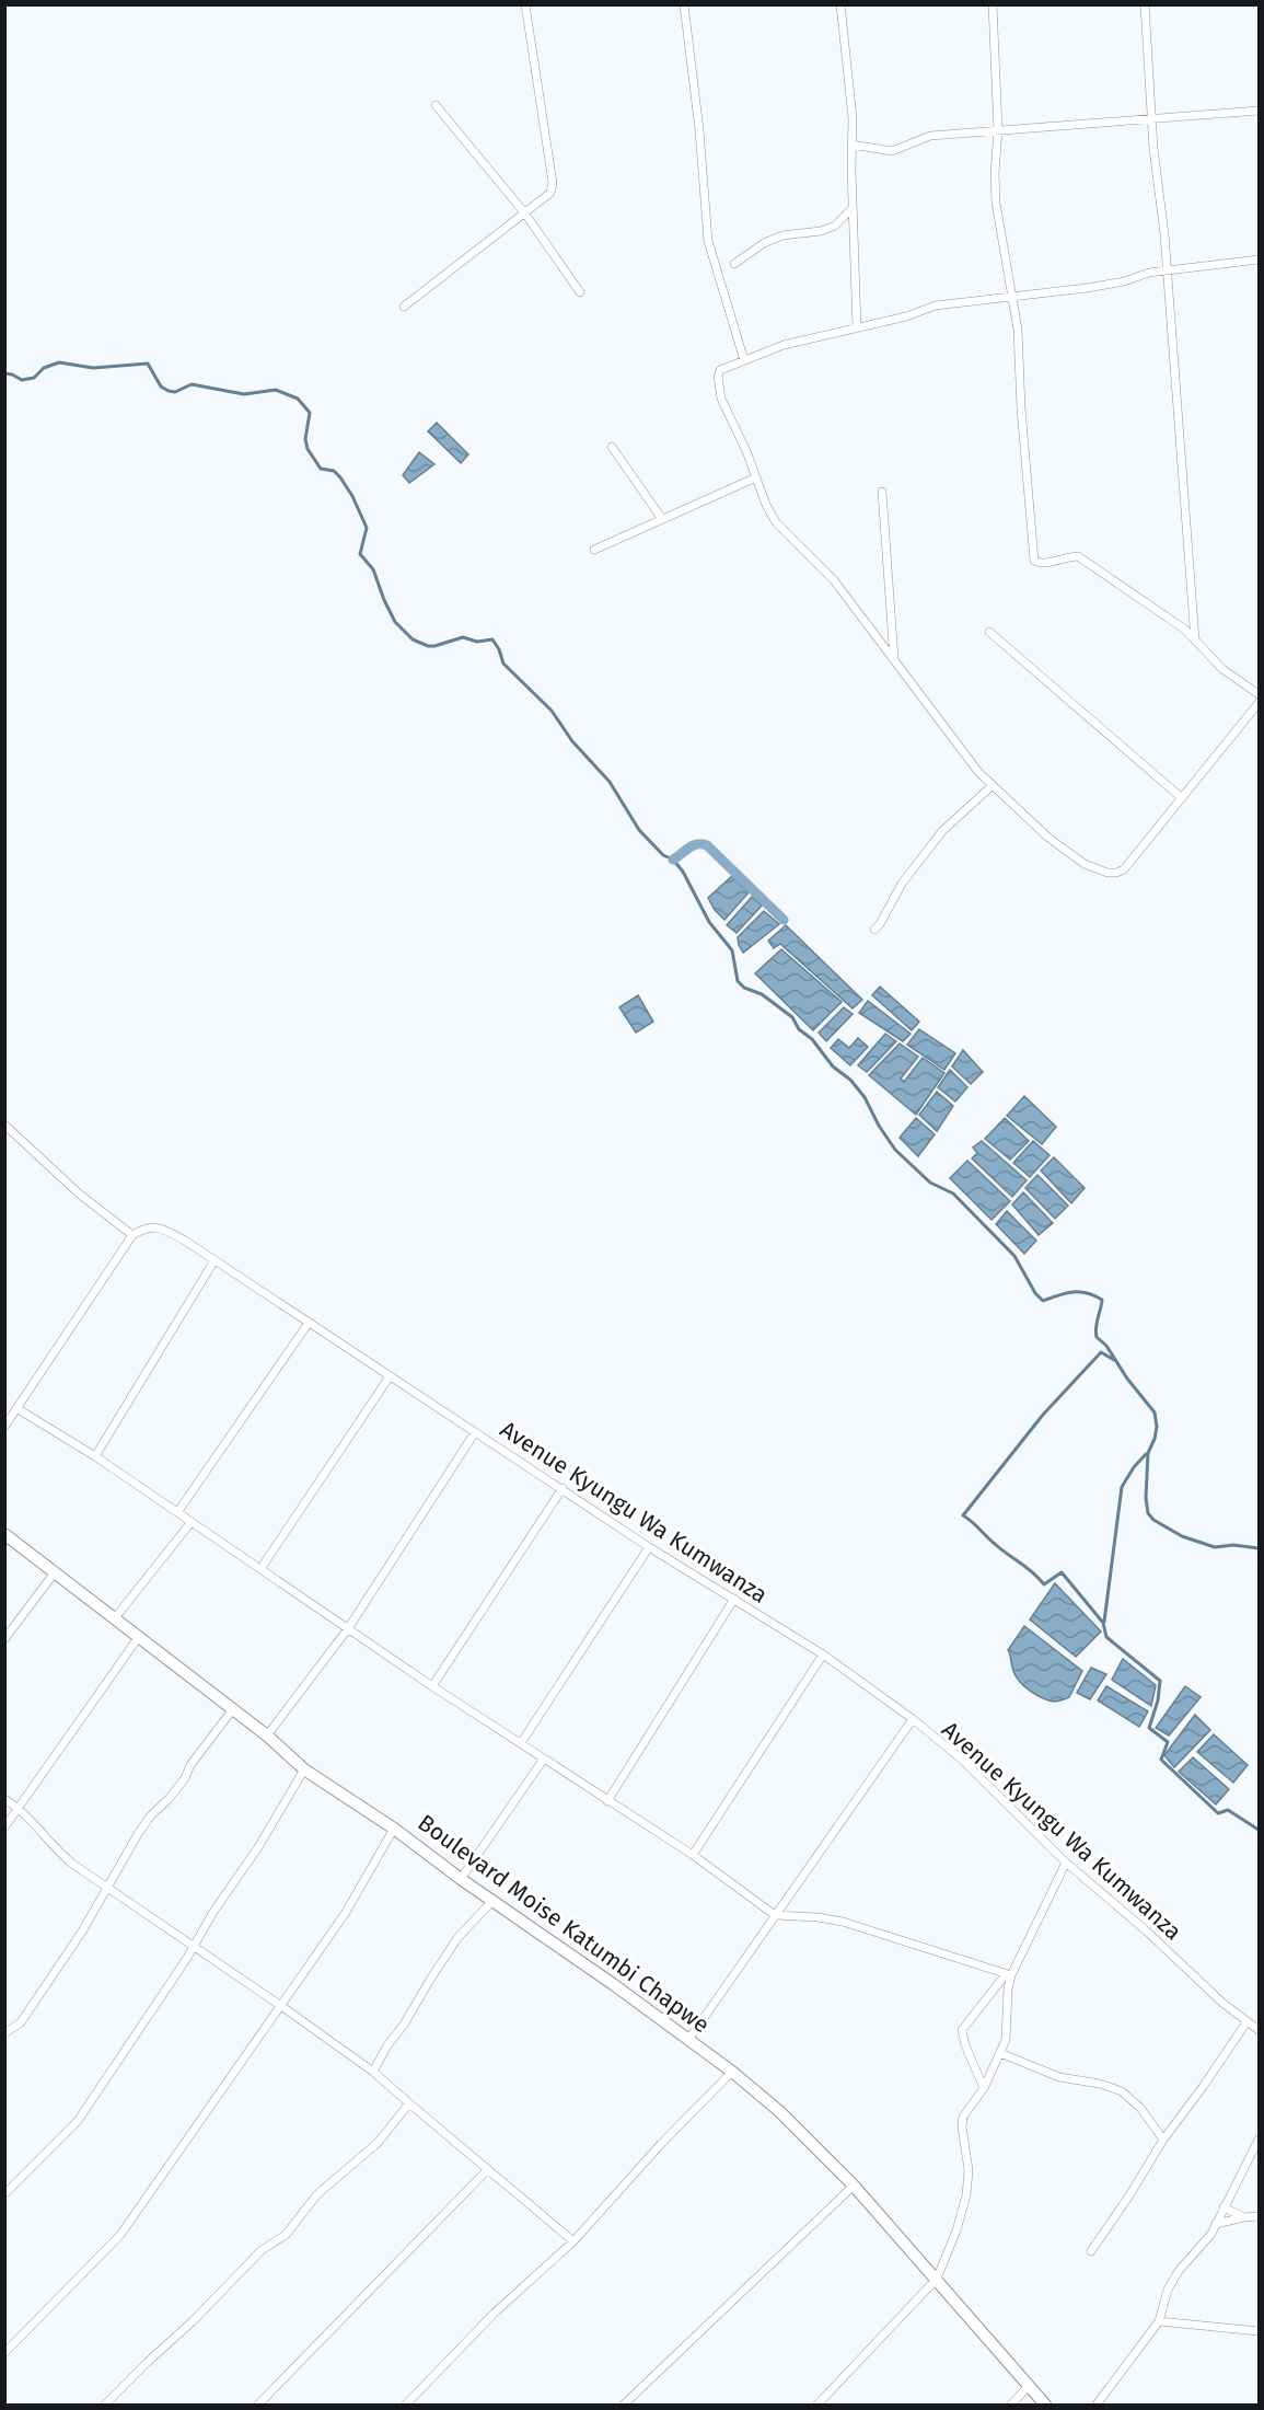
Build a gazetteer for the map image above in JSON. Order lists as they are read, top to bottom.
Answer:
{
  "streets": {
    "street": ["Avenue Kyungu Wa Kumwanza", "Boulevard Moise Katumbi Chapwe"]
  }
}
